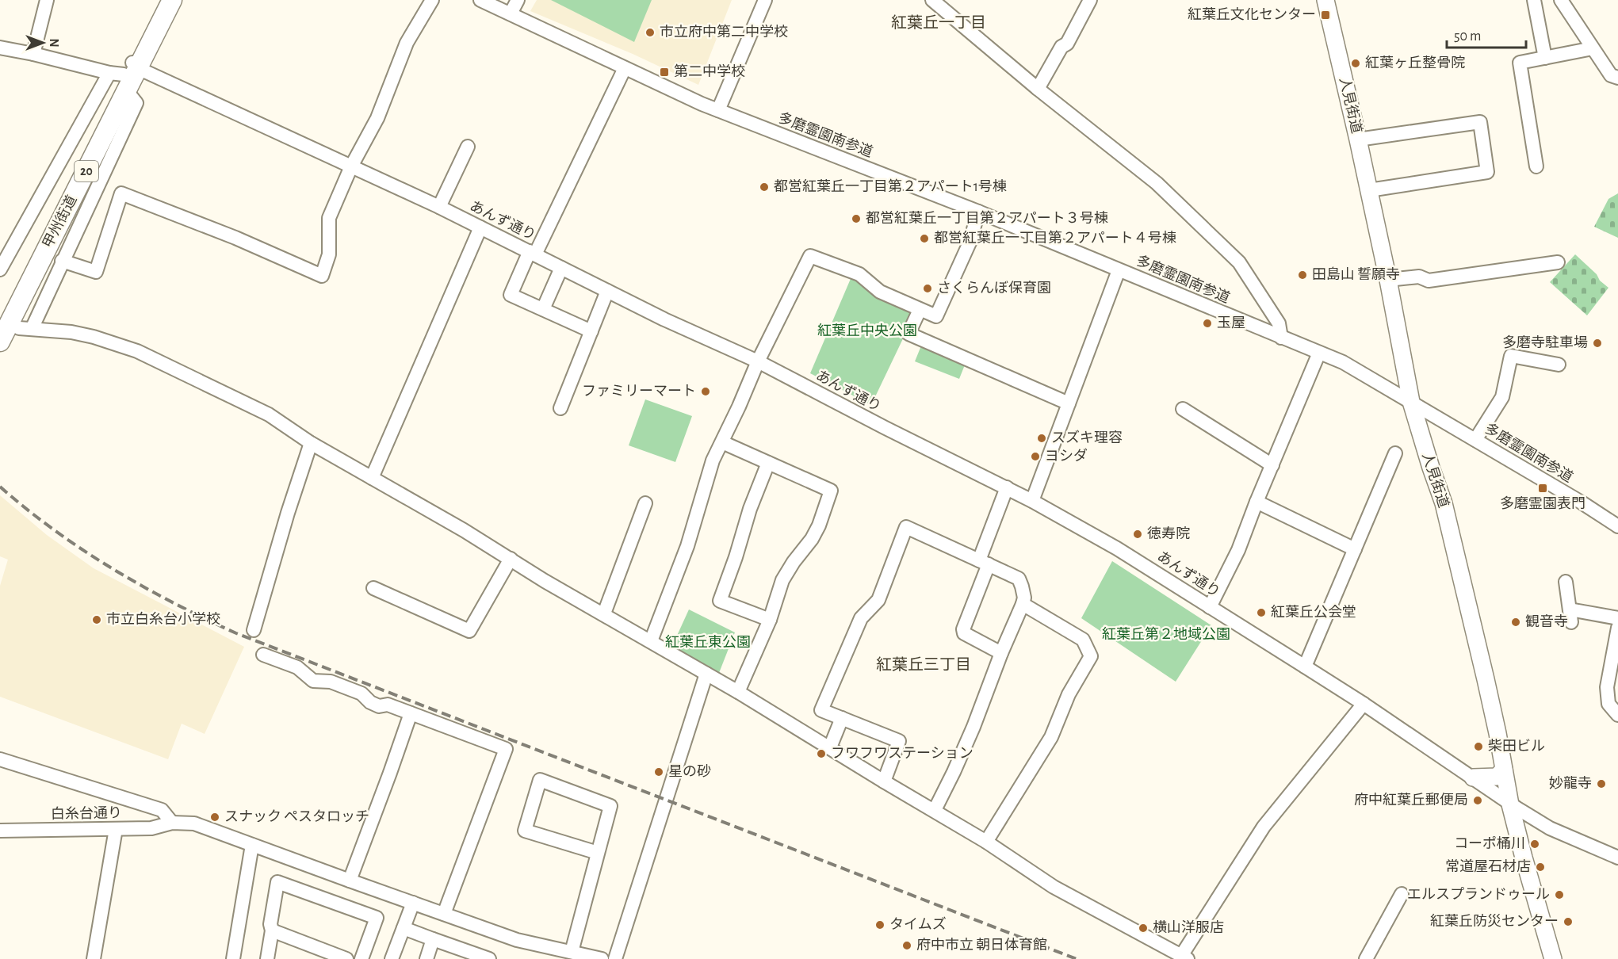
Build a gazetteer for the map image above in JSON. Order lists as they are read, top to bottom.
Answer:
{
  "streets": {
    "highway": ["20", "甲州街道"],
    "main road": ["人見街道"],
    "street": ["多磨霊園南参道", "あんず通り", "白糸台通り"]
  },
  "crossings": [
    ["人見街道", "多磨霊園南参道"],
    ["人見街道", "あんず通り"],
    ["あんず通り", "甲州街道"]
  ],
  "districts": ["紅葉丘一丁目", "紅葉丘三丁目"],
  "parks": ["紅葉丘中央公園", "紅葉丘第２地域公園", "紅葉丘東公園"],
  "places": {
    "transit": ["紅葉丘文化センター", "第二中学校", "多磨霊園表門"],
    "other": [
      "市立府中第二中学校",
      "紅葉ヶ丘整骨院",
      "都営紅葉丘一丁目第２アパート1号棟",
      "都営紅葉丘一丁目第２アパート３号棟",
      "都営紅葉丘一丁目第２アパート４号棟",
      "田島山 誓願寺",
      "さくらんぼ保育園",
      "玉屋",
      "多磨寺駐車場",
      "ファミリーマート",
      "スズキ理容",
      "ヨシダ",
      "徳寿院",
      "紅葉丘公会堂",
      "市立白糸台小学校",
      "観音寺",
      "柴田ビル",
      "フワフワステーション",
      "星の砂",
      "妙龍寺",
      "府中紅葉丘郵便局",
      "スナック ペスタロッチ",
      "コーポ桶川",
      "常道屋石材店",
      "エルスプランドゥール",
      "紅葉丘防災センター",
      "タイムズ",
      "横山洋服店",
      "府中市立 朝日体育館"
    ]
  },
  "scale_bar": "50 m",
  "north": "right"
}
